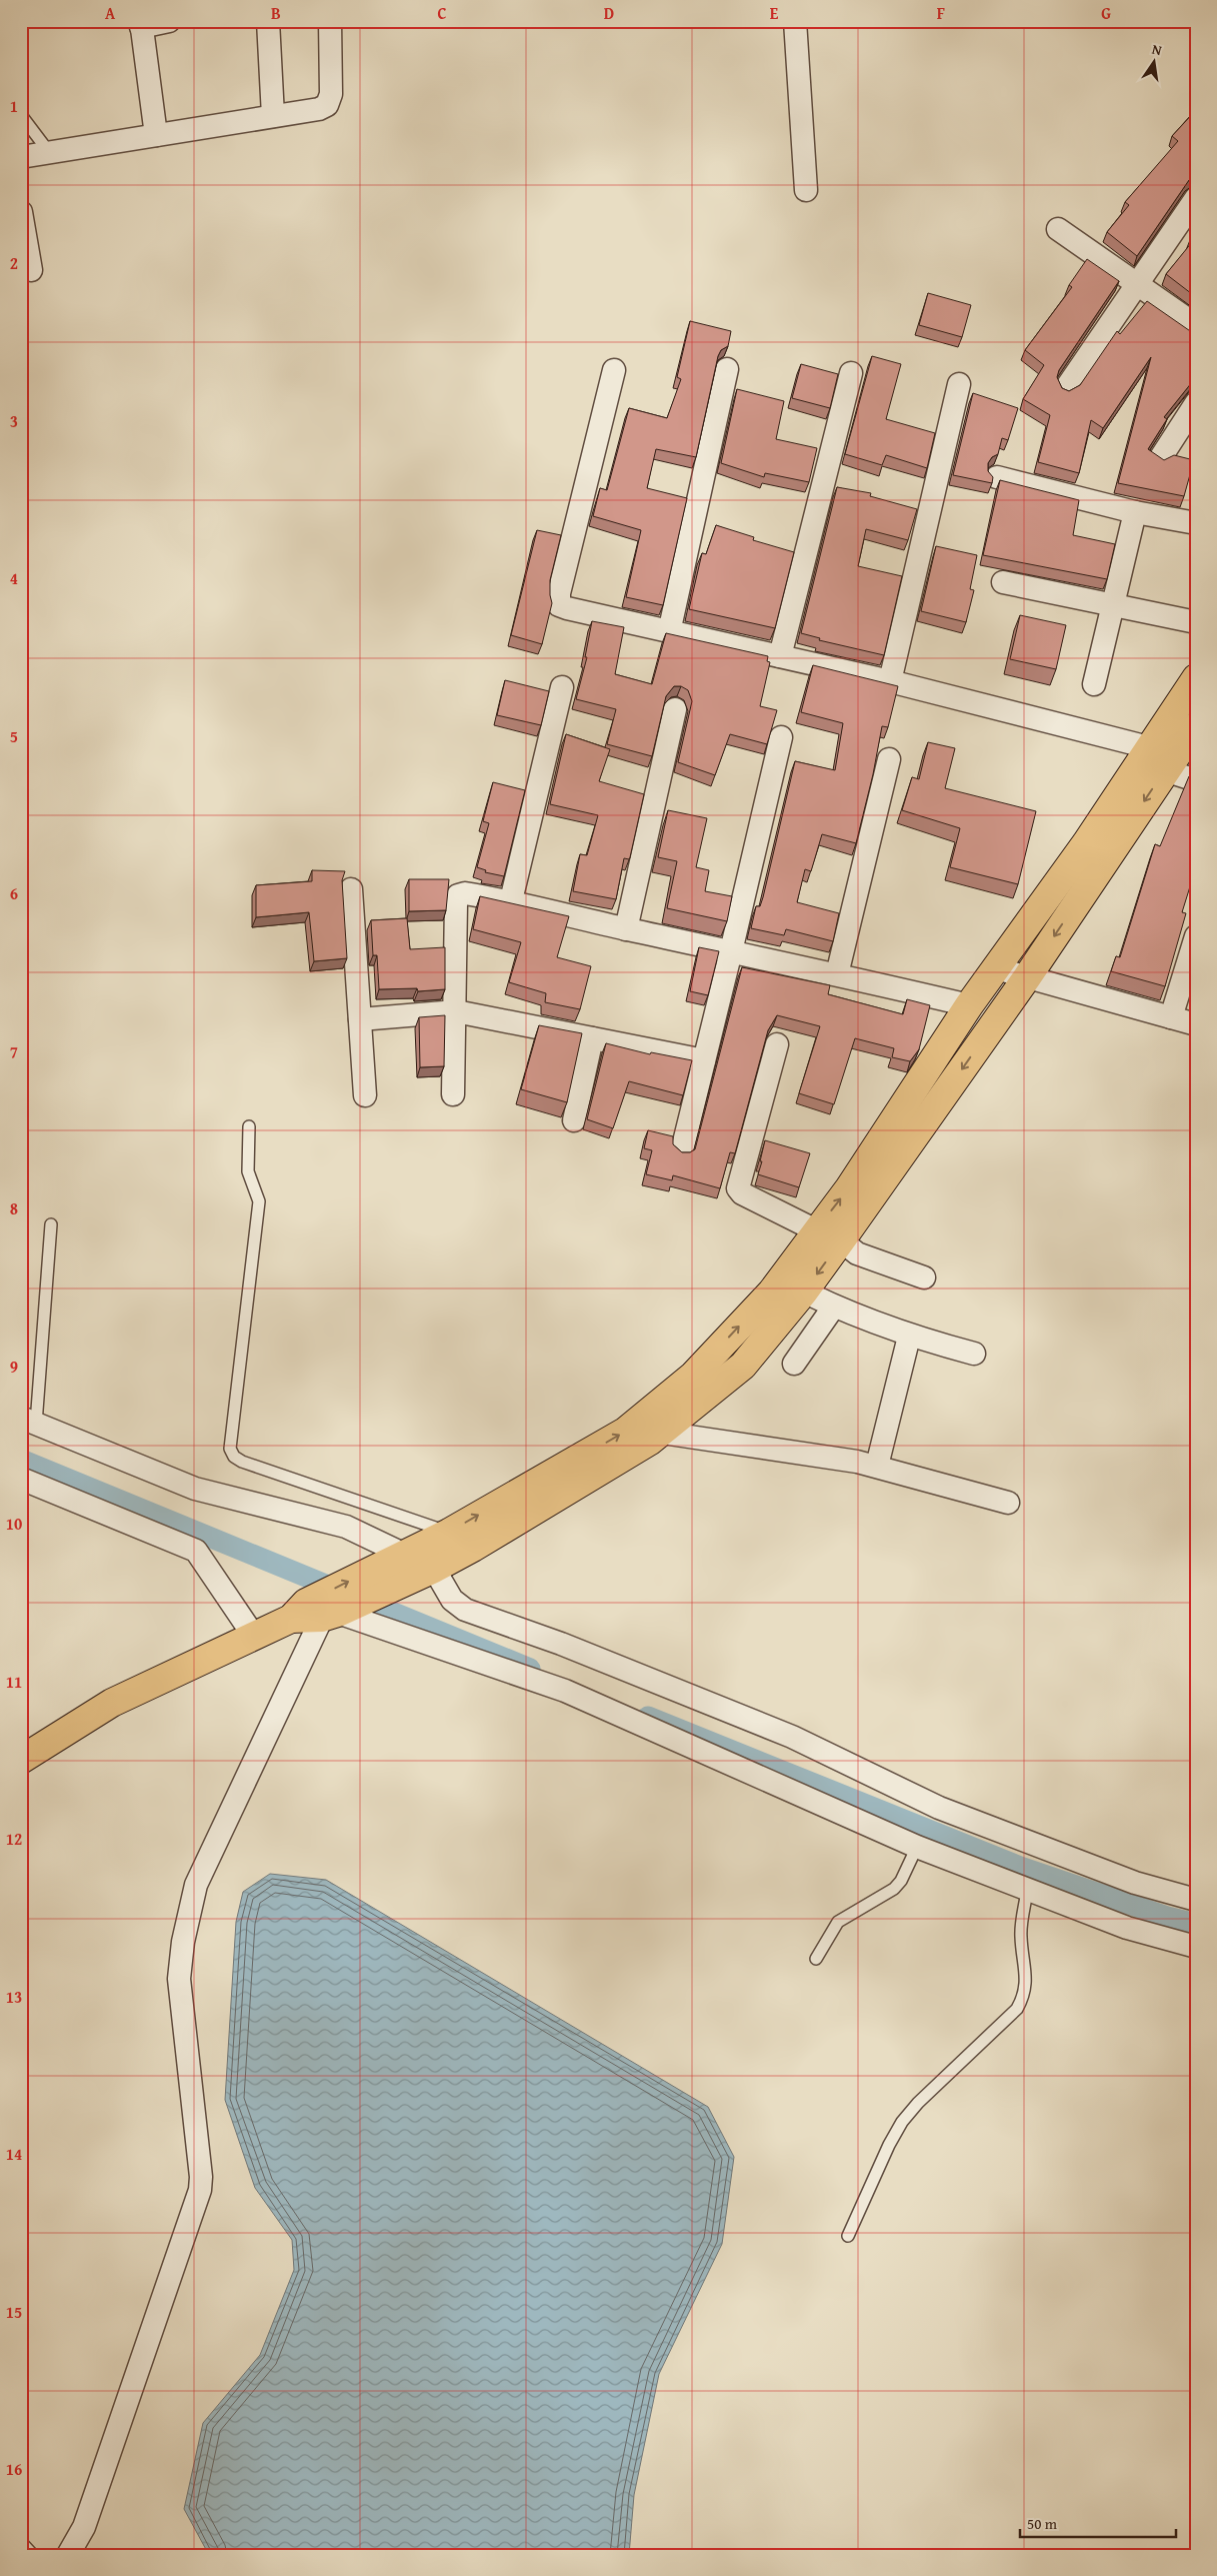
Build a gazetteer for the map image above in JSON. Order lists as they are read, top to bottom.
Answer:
{
  "scale_bar": "50 m",
  "north": "top",
  "grid": {
    "columns": [
      "A",
      "B",
      "C",
      "D",
      "E",
      "F",
      "G"
    ],
    "rows": [
      "1",
      "2",
      "3",
      "4",
      "5",
      "6",
      "7",
      "8",
      "9",
      "10",
      "11",
      "12",
      "13",
      "14",
      "15",
      "16"
    ]
  }
}
